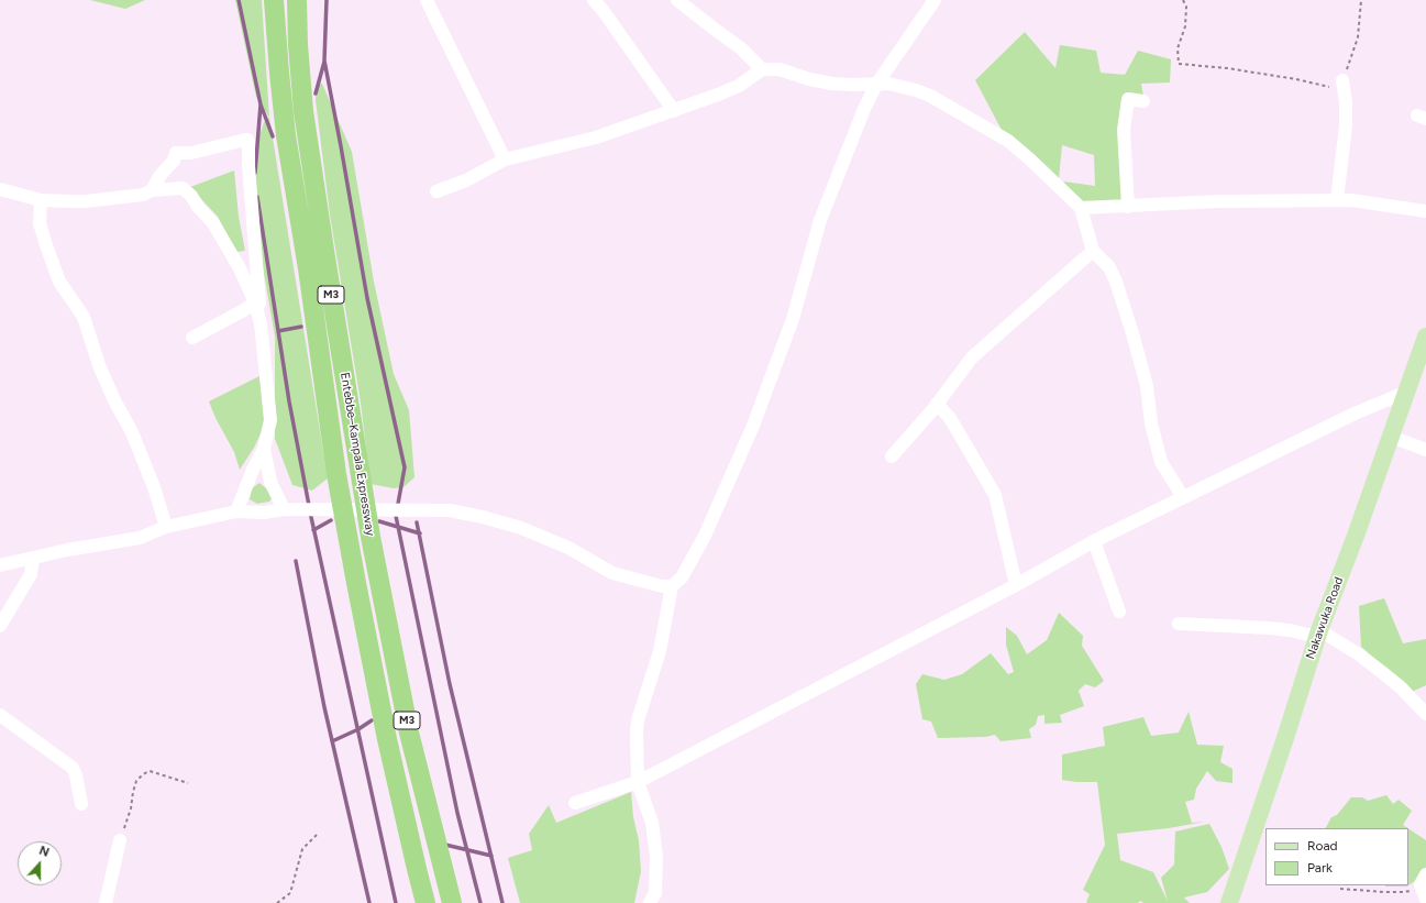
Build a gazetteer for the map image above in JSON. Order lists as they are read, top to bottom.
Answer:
{
  "streets": {
    "highway": ["M3", "Entebbe–Kampala Expressway"],
    "main road": ["Nakawuka Road"]
  },
  "legend": ["Road", "Park"],
  "north": "top"
}
